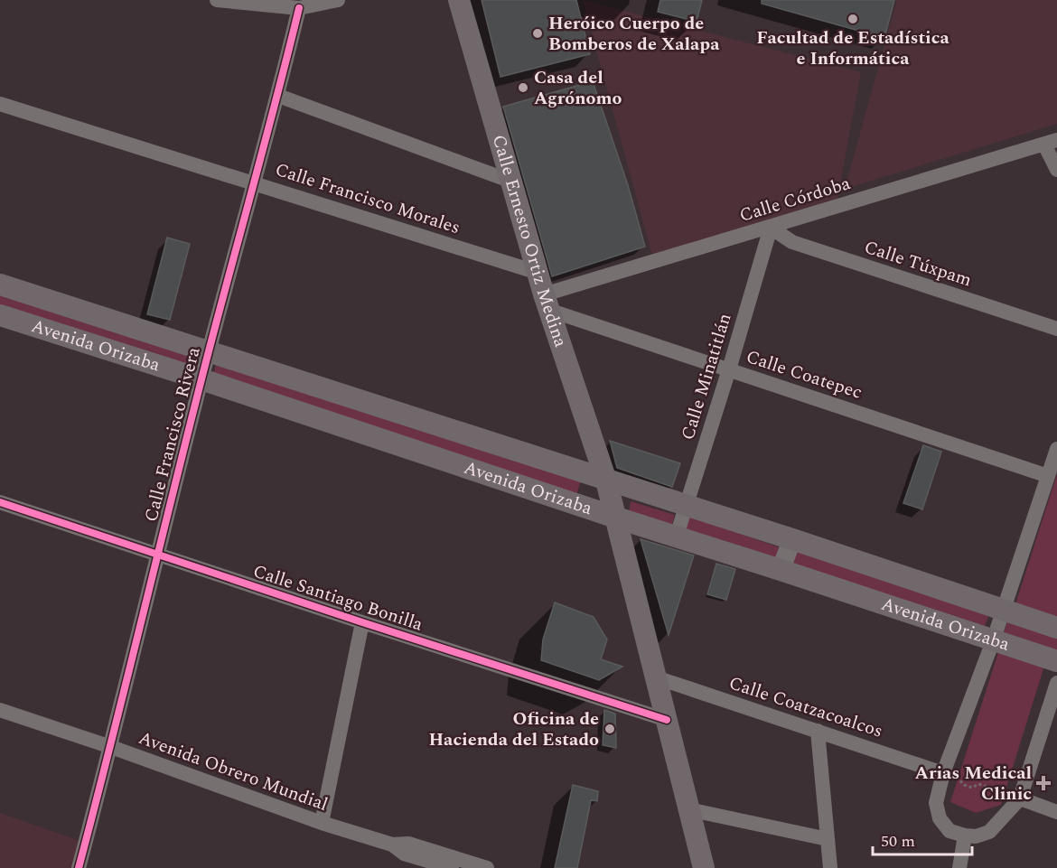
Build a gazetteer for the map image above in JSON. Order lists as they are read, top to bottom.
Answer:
{
  "streets": {
    "main road": ["Calle Ernesto Ortiz Medina", "Avenida Orizaba"],
    "street": [
      "Calle Francisco Morales",
      "Calle Córdoba",
      "Calle Túxpam",
      "Calle Coatepec",
      "Calle Minatitlán",
      "Calle Francisco Rivera",
      "Calle Santiago Bonilla",
      "Calle Coatzacoalcos",
      "Avenida Obrero Mundial"
    ]
  },
  "crossings": [
    ["Calle Francisco Morales", "Calle Ernesto Ortiz Medina"],
    ["Calle Francisco Morales", "Calle Francisco Rivera"],
    ["Calle Córdoba", "Calle Ernesto Ortiz Medina"],
    ["Calle Córdoba", "Calle Túxpam"],
    ["Calle Córdoba", "Calle Coatepec"],
    ["Calle Córdoba", "Calle Minatitlán"],
    ["Calle Ernesto Ortiz Medina", "Avenida Orizaba"],
    ["Calle Ernesto Ortiz Medina", "Calle Coatepec"],
    ["Calle Ernesto Ortiz Medina", "Calle Santiago Bonilla"],
    ["Calle Ernesto Ortiz Medina", "Calle Coatzacoalcos"],
    ["Calle Túxpam", "Calle Minatitlán"],
    ["Avenida Orizaba", "Calle Minatitlán"],
    ["Avenida Orizaba", "Calle Francisco Rivera"],
    ["Calle Coatepec", "Calle Minatitlán"],
    ["Calle Francisco Rivera", "Calle Santiago Bonilla"],
    ["Calle Francisco Rivera", "Avenida Obrero Mundial"]
  ],
  "places": {
    "other": [
      "Facultad de Estadística e Informática",
      "Heróico Cuerpo de Bomberos de Xalapa",
      "Casa del Agrónomo",
      "Oficina de Hacienda del Estado"
    ],
    "health": ["Arias Medical Clinic"]
  },
  "scale_bar": "50 m"
}
